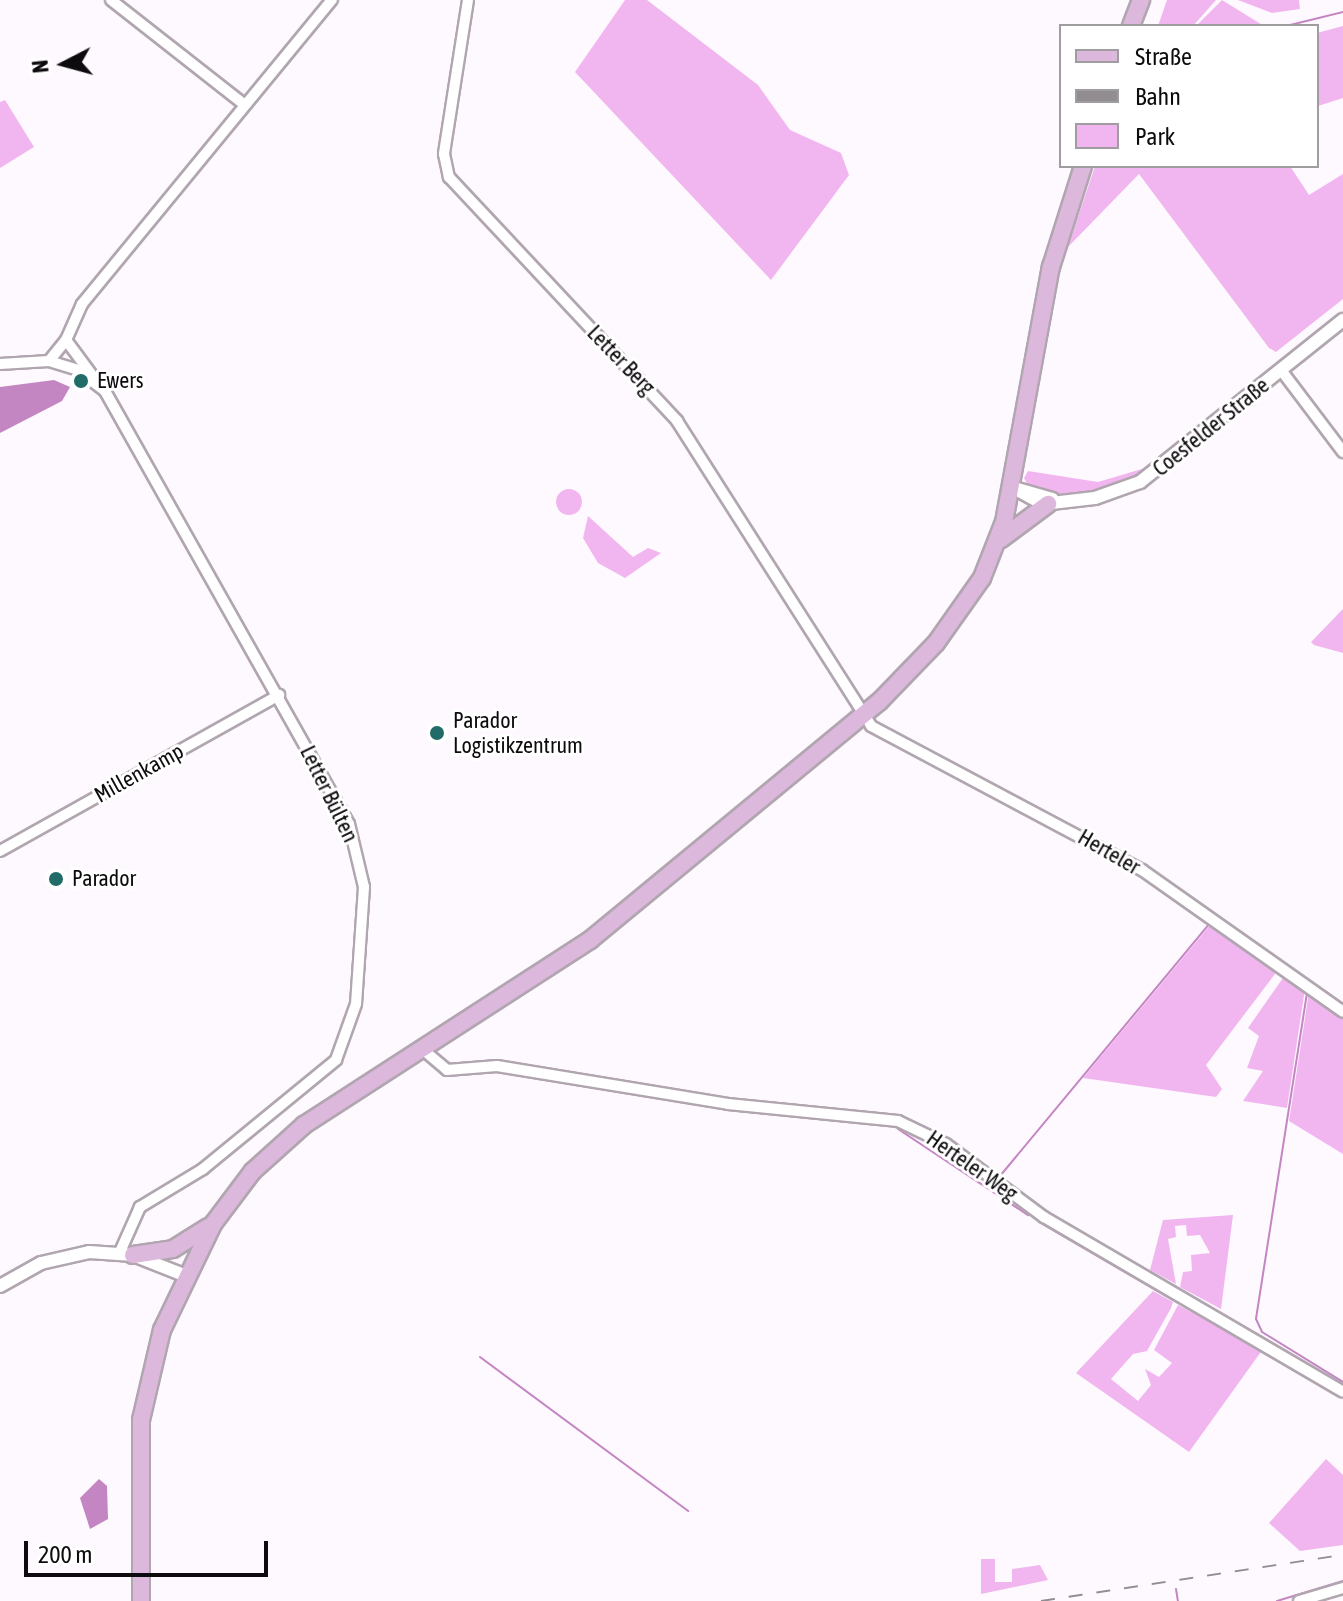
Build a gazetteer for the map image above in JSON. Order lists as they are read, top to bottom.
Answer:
{
  "streets": {
    "street": [
      "Letter Berg",
      "Coesfelder Straße",
      "Millenkamp",
      "Letter Bülten",
      "Herteler",
      "Herteler Weg"
    ]
  },
  "crossings": [
    ["Letter Berg", "Herteler"],
    ["Millenkamp", "Letter Bülten"]
  ],
  "places": ["Ewers", "Parador Logistikzentrum", "Parador"],
  "legend": ["Straße", "Bahn", "Park"],
  "scale_bar": "200 m",
  "north": "left"
}
